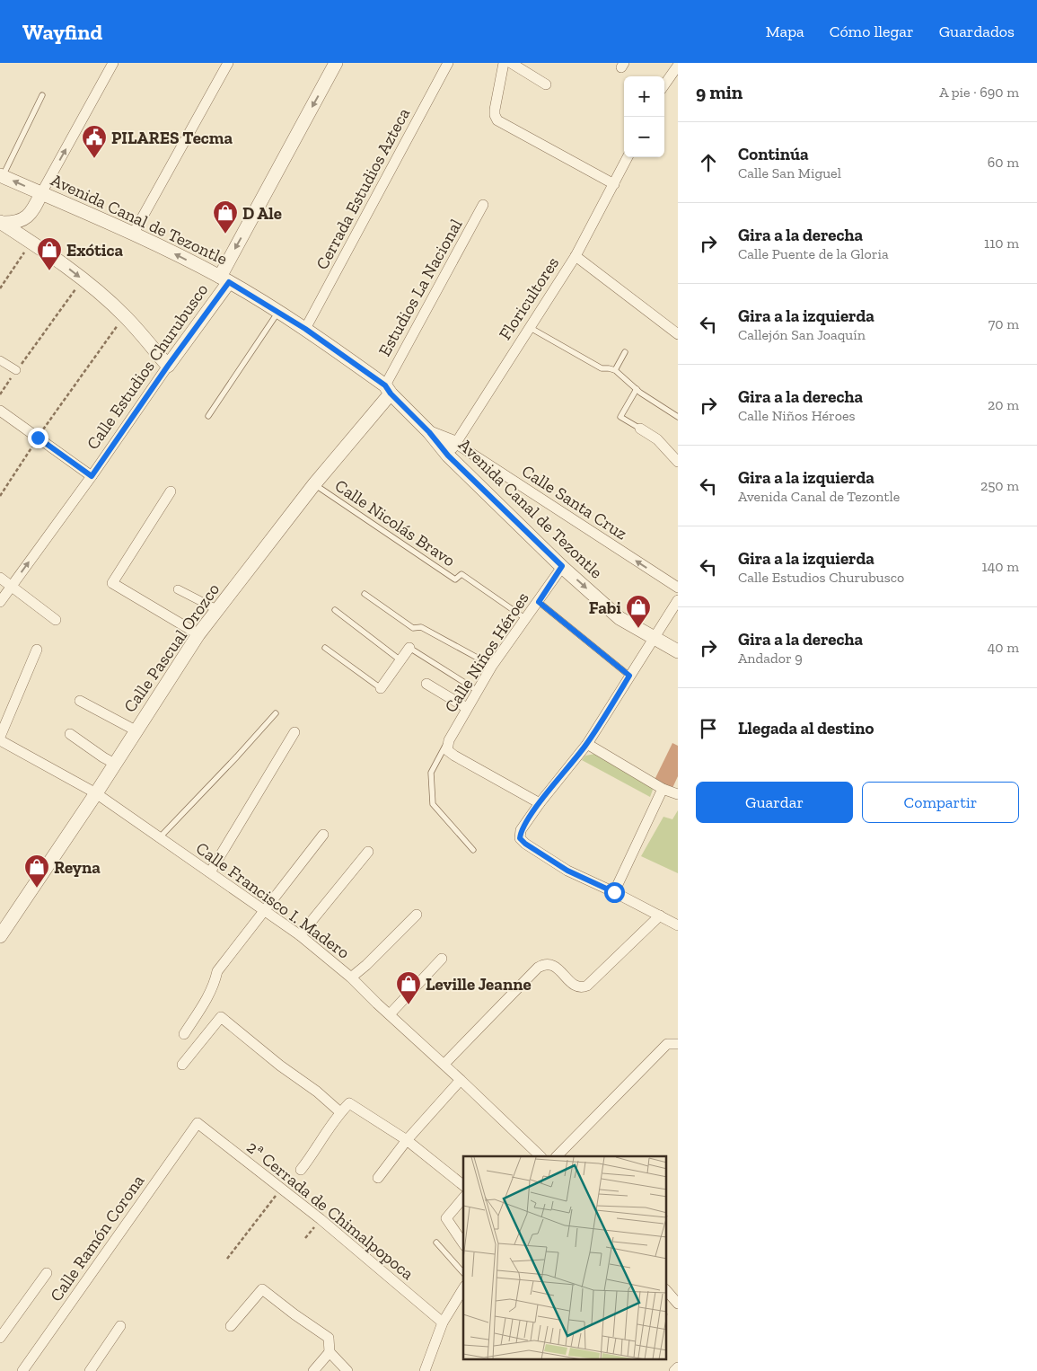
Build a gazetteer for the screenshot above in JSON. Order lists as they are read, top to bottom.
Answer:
{
  "streets": {
    "street": [
      "Cerrada Estudios Azteca",
      "Avenida Canal de Tezontle",
      "Estudios La Nacional",
      "Floricultores",
      "Calle Estudios Churubusco",
      "Calle Santa Cruz",
      "Calle Pascual Orozco",
      "Calle Niños Héroes",
      "Calle Francisco I. Madero",
      "2ª Cerrada de Chimalpopoca",
      "Calle Ramón Corona"
    ],
    "lane": ["Calle Nicolás Bravo"]
  },
  "crossings": [
    ["Cerrada Estudios Azteca", "Avenida Canal de Tezontle"],
    ["Avenida Canal de Tezontle", "Estudios La Nacional"],
    ["Avenida Canal de Tezontle", "Floricultores"],
    ["Avenida Canal de Tezontle", "Calle Estudios Churubusco"],
    ["Avenida Canal de Tezontle", "Calle Santa Cruz"],
    ["Avenida Canal de Tezontle", "Calle Pascual Orozco"],
    ["Avenida Canal de Tezontle", "Calle Niños Héroes"],
    ["Estudios La Nacional", "Calle Pascual Orozco"],
    ["Floricultores", "Calle Santa Cruz"],
    ["Calle Nicolás Bravo", "Calle Pascual Orozco"],
    ["Calle Nicolás Bravo", "Calle Niños Héroes"],
    ["Calle Pascual Orozco", "Calle Francisco I. Madero"],
    ["2ª Cerrada de Chimalpopoca", "Calle Ramón Corona"]
  ],
  "one_way": ["Calle Santa Cruz"],
  "places": {
    "public building": ["PILARES Tecma"],
    "shop": [
      "D Ale",
      "Exótica",
      "Fabi",
      "Reyna",
      "Leville Jeanne"
    ]
  },
  "page": {
    "header": "Wayfind",
    "nav": ["Mapa", "Cómo llegar", "Guardados"],
    "heading": ["9 min", "A pie · 690 m"],
    "map_buttons": ["+", "−"],
    "list": [
      ["Continúa", "Calle San Miguel", "60 m"],
      ["Gira a la derecha", "Calle Puente de la Gloria", "110 m"],
      ["Gira a la izquierda", "Callejón San Joaquín", "70 m"],
      ["Gira a la derecha", "Calle Niños Héroes", "20 m"],
      ["Gira a la izquierda", "Avenida Canal de Tezontle", "250 m"],
      ["Gira a la izquierda", "Calle Estudios Churubusco", "140 m"],
      ["Gira a la derecha", "Andador 9", "40 m"],
      "Llegada al destino"
    ],
    "buttons": ["Guardar", "Compartir"]
  }
}
